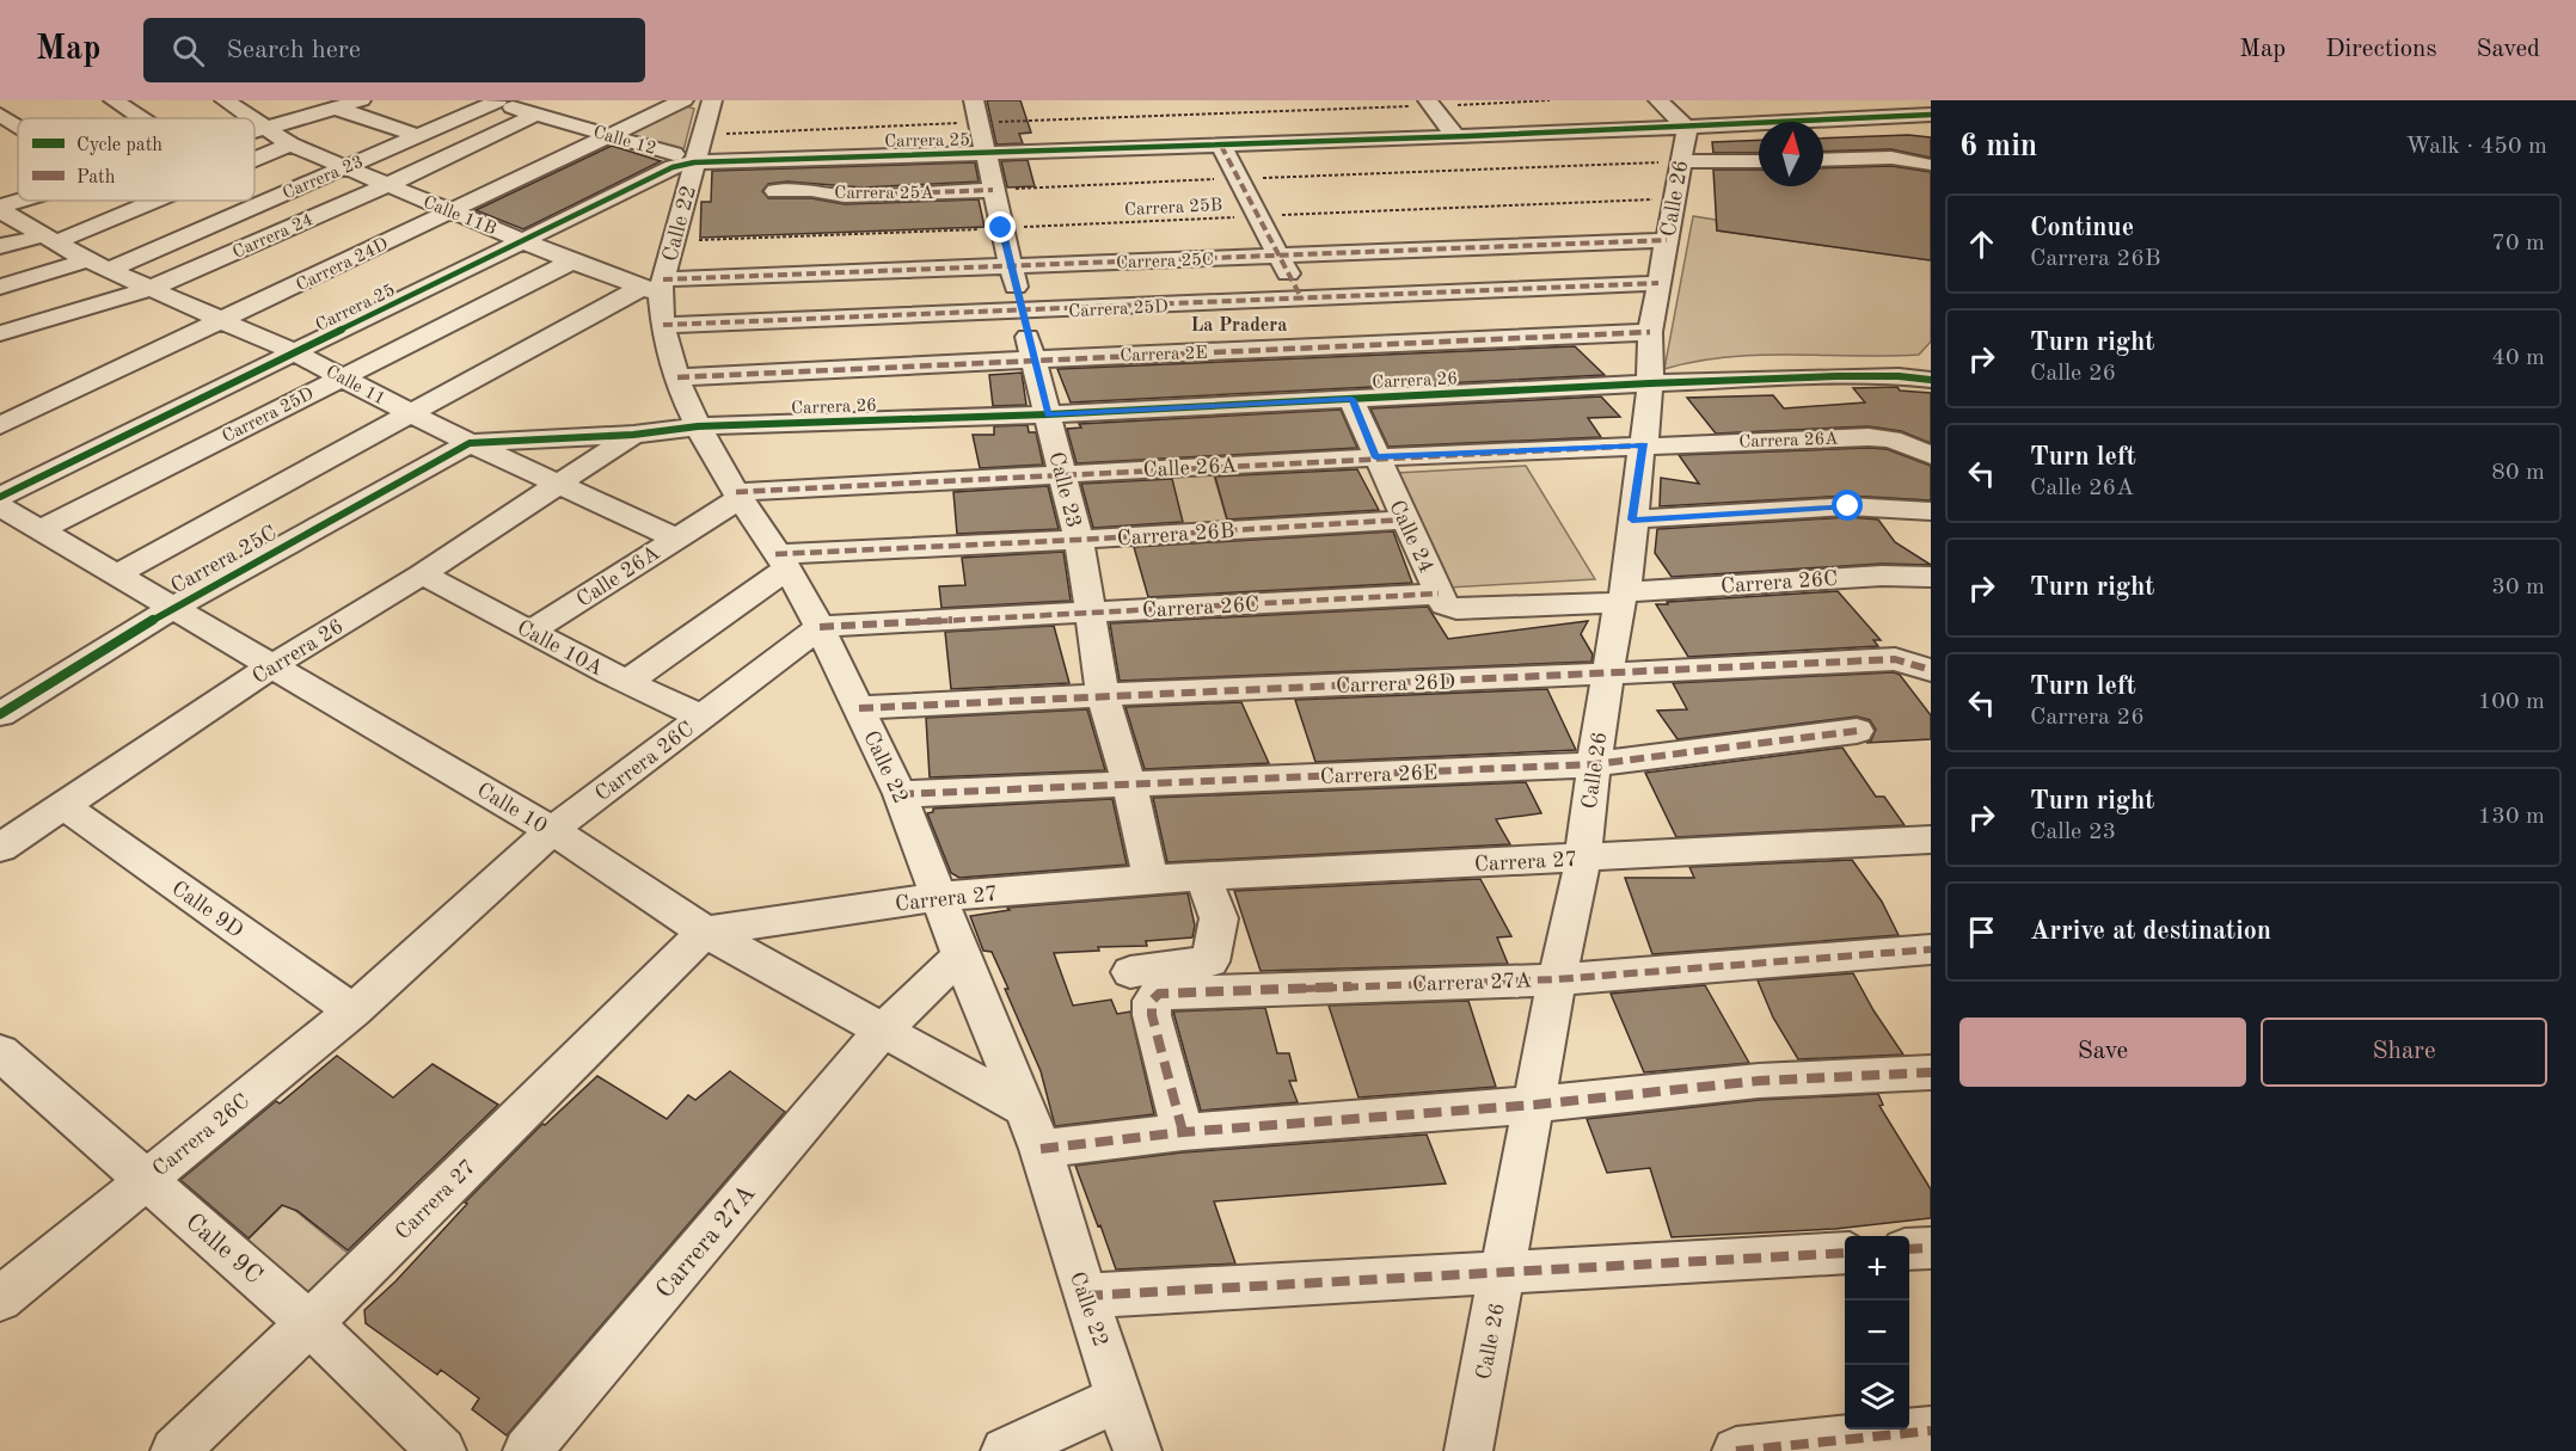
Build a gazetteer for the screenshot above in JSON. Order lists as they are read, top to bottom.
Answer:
{
  "streets": {
    "street": [
      "Calle 12",
      "Carrera 25",
      "Carrera 23",
      "Carrera 25A",
      "Calle 26",
      "Calle 11B",
      "Calle 22",
      "Carrera 24",
      "Carrera 25C",
      "Carrera 24D",
      "Carrera 25D",
      "Carrera 2E",
      "Carrera 26",
      "Calle 11",
      "Carrera 26A",
      "Calle 26A",
      "Calle 23",
      "Carrera 26B",
      "Calle 24",
      "Carrera 26C",
      "Calle 10A",
      "Carrera 26D",
      "Carrera 26E",
      "Calle 10",
      "Carrera 27",
      "Calle 9D",
      "Carrera 27A",
      "Calle 9C"
    ],
    "path": ["Carrera 25B"]
  },
  "crossings": [
    ["Calle 12", "Carrera 25"],
    ["Calle 12", "Carrera 23"],
    ["Calle 12", "Calle 22"],
    ["Calle 12", "Carrera 24"],
    ["Calle 12", "Carrera 24D"],
    ["Carrera 25", "Calle 26"],
    ["Carrera 25", "Calle 11B"],
    ["Carrera 25", "Calle 22"],
    ["Carrera 25", "Calle 11"],
    ["Carrera 25", "Calle 23"],
    ["Carrera 23", "Calle 11B"],
    ["Carrera 23", "Calle 11"],
    ["Carrera 25A", "Calle 23"],
    ["Calle 26", "Carrera 25B"],
    ["Calle 26", "Carrera 25C"],
    ["Calle 26", "Carrera 25D"],
    ["Calle 26", "Carrera 2E"],
    ["Calle 26", "Carrera 26"],
    ["Calle 26", "Carrera 26A"],
    ["Calle 26", "Carrera 26C"],
    ["Calle 26", "Carrera 26D"],
    ["Calle 26", "Carrera 26E"],
    ["Calle 26", "Carrera 27"],
    ["Calle 26", "Carrera 27A"],
    ["Carrera 25B", "Calle 22"],
    ["Carrera 25B", "Calle 23"],
    ["Calle 11B", "Calle 22"],
    ["Calle 11B", "Carrera 24"],
    ["Calle 11B", "Carrera 25C"],
    ["Calle 11B", "Carrera 24D"],
    ["Calle 11B", "Carrera 25D"],
    ["Calle 22", "Carrera 25C"],
    ["Calle 22", "Carrera 24D"],
    ["Calle 22", "Carrera 25D"],
    ["Calle 22", "Carrera 2E"],
    ["Calle 22", "Carrera 26"],
    ["Calle 22", "Calle 26A"],
    ["Calle 22", "Carrera 26B"],
    ["Calle 22", "Carrera 26C"],
    ["Calle 22", "Carrera 26D"],
    ["Calle 22", "Carrera 26E"],
    ["Calle 22", "Calle 10"],
    ["Calle 22", "Carrera 27"],
    ["Calle 22", "Carrera 27A"],
    ["Carrera 24", "Calle 11"],
    ["Carrera 25C", "Carrera 25D"],
    ["Carrera 25C", "Carrera 26"],
    ["Carrera 25C", "Calle 11"],
    ["Carrera 25C", "Calle 23"],
    ["Carrera 25C", "Calle 10"],
    ["Carrera 24D", "Calle 11"],
    ["Carrera 25D", "Calle 11"],
    ["Carrera 25D", "Calle 23"],
    ["Carrera 25D", "Calle 10"],
    ["Carrera 2E", "Calle 23"],
    ["Carrera 26", "Calle 11"],
    ["Carrera 26", "Calle 23"],
    ["Carrera 26", "Calle 24"],
    ["Carrera 26", "Calle 10A"],
    ["Carrera 26", "Calle 10"],
    ["Carrera 26", "Calle 9D"],
    ["Calle 11", "Calle 26A"],
    ["Carrera 26A", "Calle 26A"],
    ["Carrera 26A", "Calle 24"],
    ["Calle 26A", "Calle 23"],
    ["Calle 26A", "Calle 24"],
    ["Calle 26A", "Calle 10A"],
    ["Calle 23", "Carrera 26B"],
    ["Calle 23", "Carrera 26C"],
    ["Calle 23", "Carrera 26D"],
    ["Calle 23", "Carrera 26E"],
    ["Calle 23", "Carrera 27"],
    ["Carrera 26B", "Calle 24"],
    ["Calle 24", "Carrera 26C"],
    ["Carrera 26C", "Calle 10A"],
    ["Carrera 26C", "Calle 10"],
    ["Carrera 26C", "Calle 9D"],
    ["Carrera 26C", "Calle 9C"],
    ["Calle 10", "Carrera 27"],
    ["Calle 10", "Carrera 27A"],
    ["Carrera 27", "Calle 9C"]
  ],
  "districts": ["La Pradera"],
  "legend": ["Cycle path", "Path"],
  "north": "top",
  "page": {
    "header": "Map",
    "search": "Search here",
    "nav": ["Map", "Directions", "Saved"],
    "heading": ["6 min", "Walk · 450 m"],
    "list": [
      ["Continue", "Carrera 26B", "70 m"],
      ["Turn right", "Calle 26", "40 m"],
      ["Turn left", "Calle 26A", "80 m"],
      ["Turn right", "30 m"],
      ["Turn left", "Carrera 26", "100 m"],
      ["Turn right", "Calle 23", "130 m"],
      "Arrive at destination"
    ],
    "buttons": ["Save", "Share"],
    "map_buttons": ["+", "−"]
  }
}
